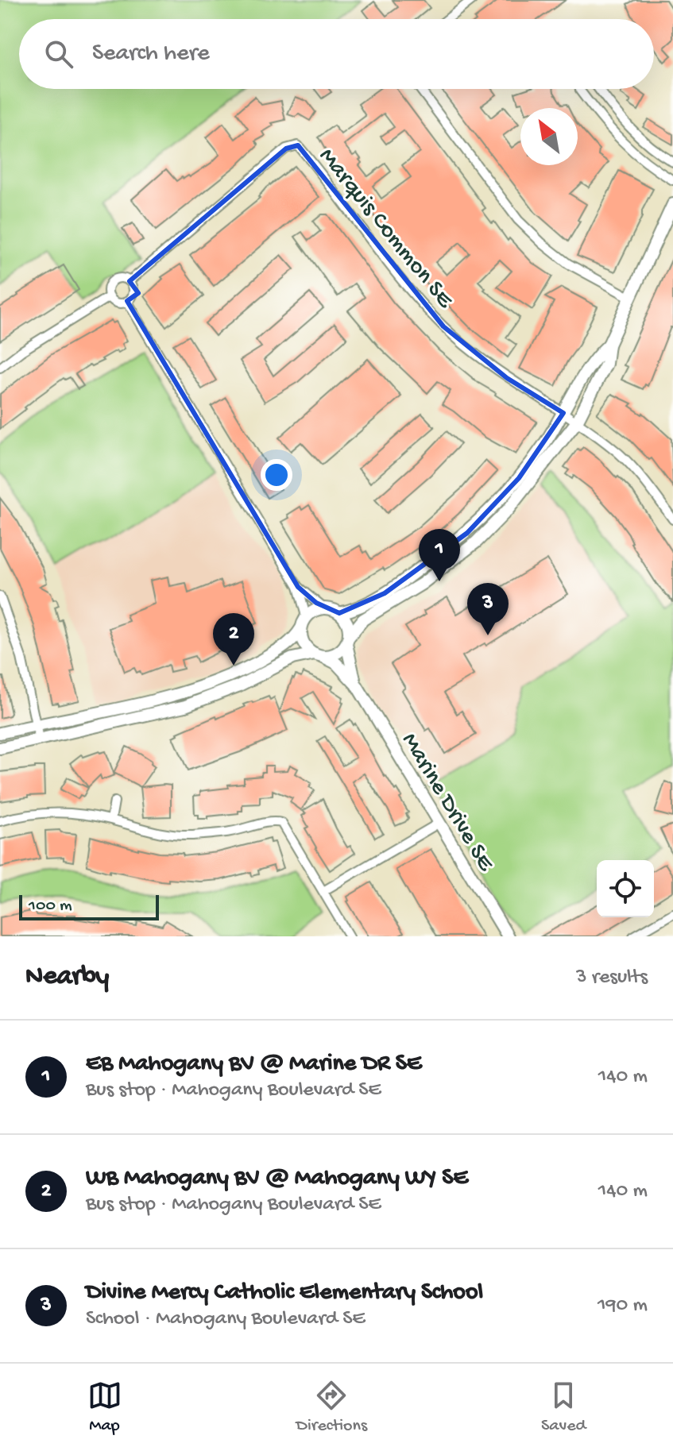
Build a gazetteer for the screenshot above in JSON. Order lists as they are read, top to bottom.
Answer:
{
  "streets": {
    "street": ["Marquis Common SE", "Marine Drive SE"]
  },
  "scale_bar": "100 m",
  "north": "top left",
  "page": {
    "search": "Search here",
    "pins": ["1", "3", "2"],
    "scale": "100 m",
    "heading": ["Nearby", "3 results"],
    "list": [
      {
        "mark": "1",
        "name": "EB Mahogany BV @ Marine DR SE",
        "note": "Bus stop · Mahogany Boulevard SE",
        "value": "140 m"
      },
      {
        "mark": "2",
        "name": "WB Mahogany BV @ Mahogany WY SE",
        "note": "Bus stop · Mahogany Boulevard SE",
        "value": "140 m"
      },
      {
        "mark": "3",
        "name": "Divine Mercy Catholic Elementary School",
        "note": "School · Mahogany Boulevard SE",
        "value": "190 m"
      }
    ],
    "nav": ["Map", "Directions", "Saved"]
  }
}
